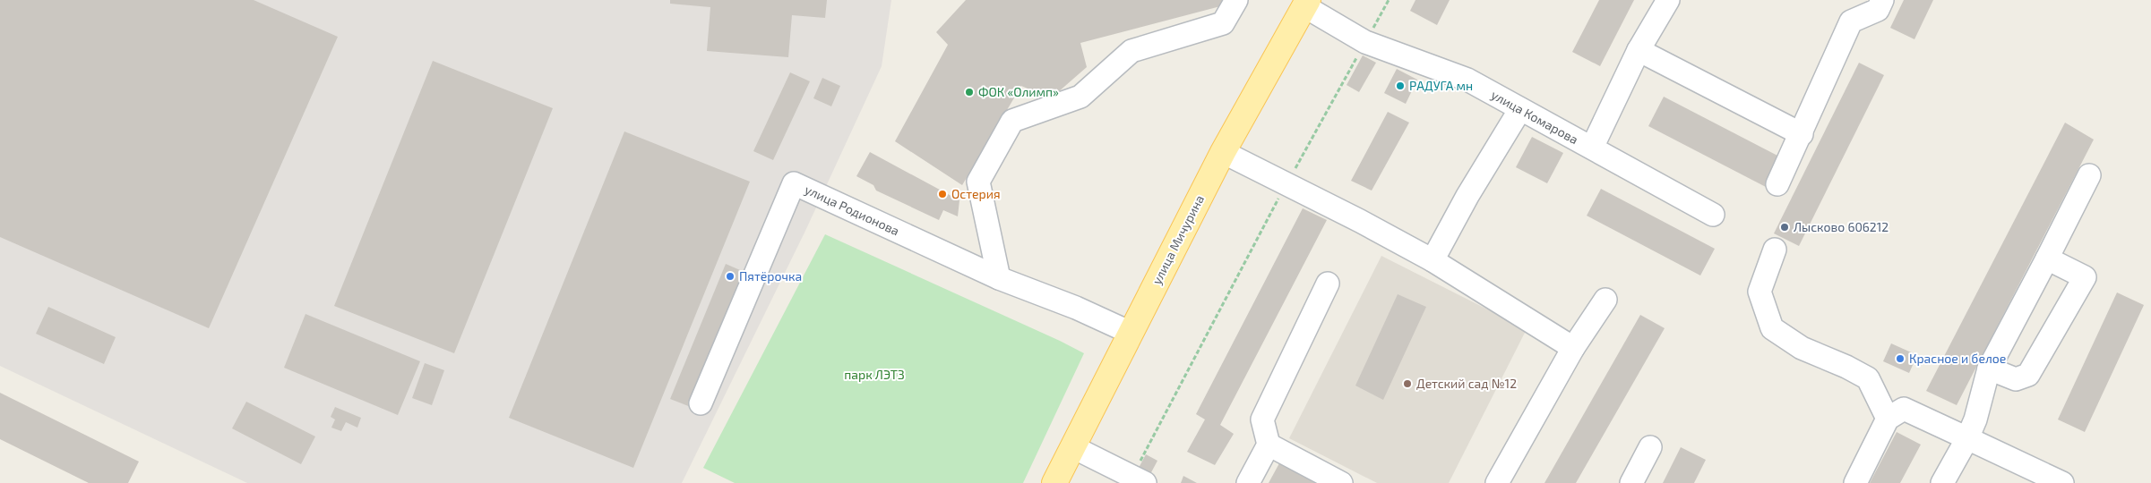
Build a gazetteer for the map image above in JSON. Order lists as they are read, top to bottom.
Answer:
{
  "streets": {
    "main road": ["улица Мичурина"],
    "street": ["улица Комарова", "улица Родионова"]
  },
  "crossings": [
    ["улица Комарова", "улица Мичурина"],
    ["улица Родионова", "улица Мичурина"]
  ],
  "parks": ["парк ЛЭТЗ"],
  "places": [
    "РАДУГА мн",
    "ФОК «Олимп»",
    "Остерия",
    "Лысково 606212",
    "Пятёрочка",
    "Красное и белое",
    "Детский сад №12"
  ]
}
